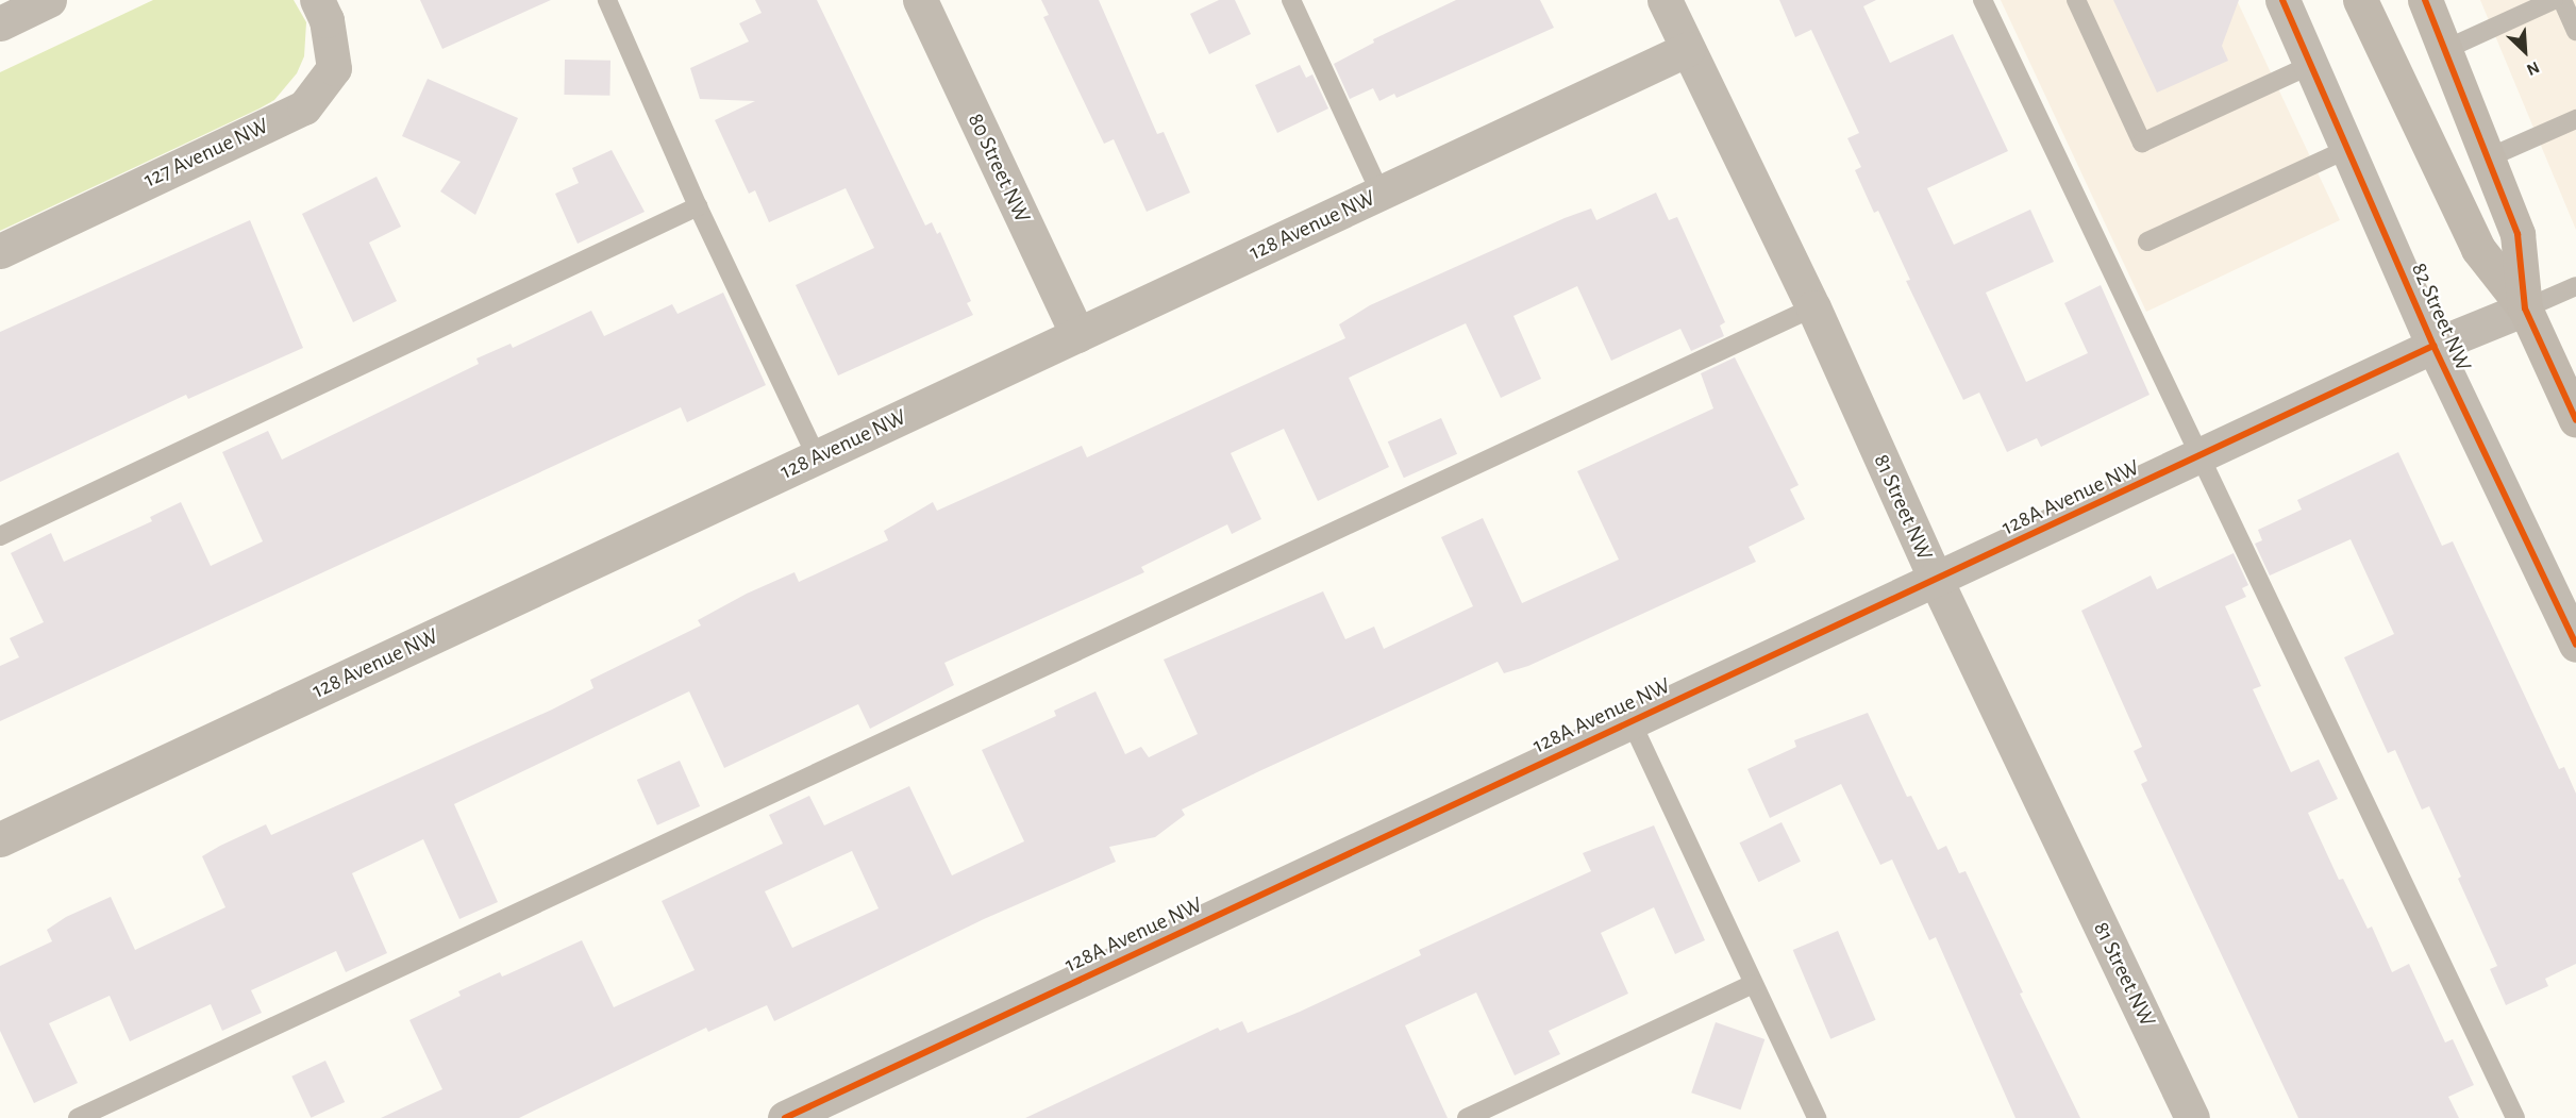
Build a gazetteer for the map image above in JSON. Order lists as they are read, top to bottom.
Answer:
{
  "streets": {
    "street": [
      "127 Avenue NW",
      "80 Street NW",
      "128 Avenue NW",
      "82 Street NW",
      "128A Avenue NW",
      "81 Street NW"
    ]
  },
  "crossings": [
    ["80 Street NW", "128 Avenue NW"],
    ["128 Avenue NW", "81 Street NW"],
    ["82 Street NW", "128A Avenue NW"],
    ["128A Avenue NW", "81 Street NW"]
  ],
  "north": "bottom right"
}
